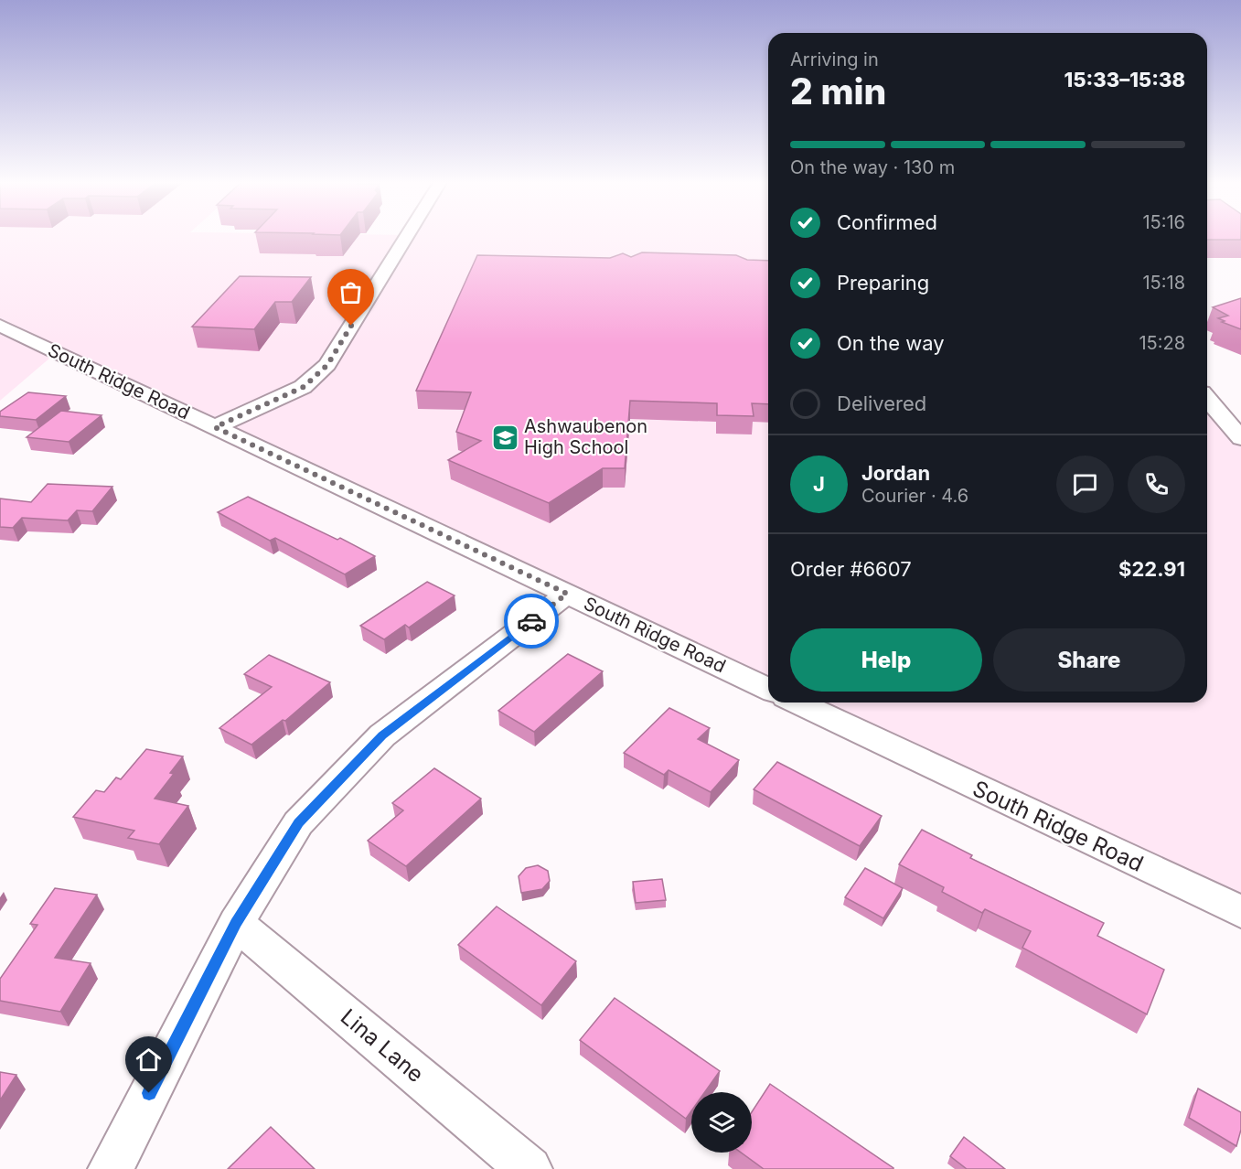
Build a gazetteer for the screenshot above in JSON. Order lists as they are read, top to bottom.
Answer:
{
  "streets": {
    "street": ["South Ridge Road", "Lina Lane"]
  },
  "places": {
    "school or university": ["Ashwaubenon High School"]
  },
  "page": {
    "heading": ["2 min", "Arriving in", "15:33–15:38"],
    "panel": [
      "Jordan",
      "Courier · 4.6",
      "Order #6607",
      "$22.91"
    ],
    "bar": "On the way · 130 m",
    "list": [
      ["Confirmed", "15:16"],
      ["Preparing", "15:18"],
      ["On the way", "15:28"],
      "Delivered"
    ],
    "round": "J",
    "buttons": ["Help", "Share"]
  }
}
